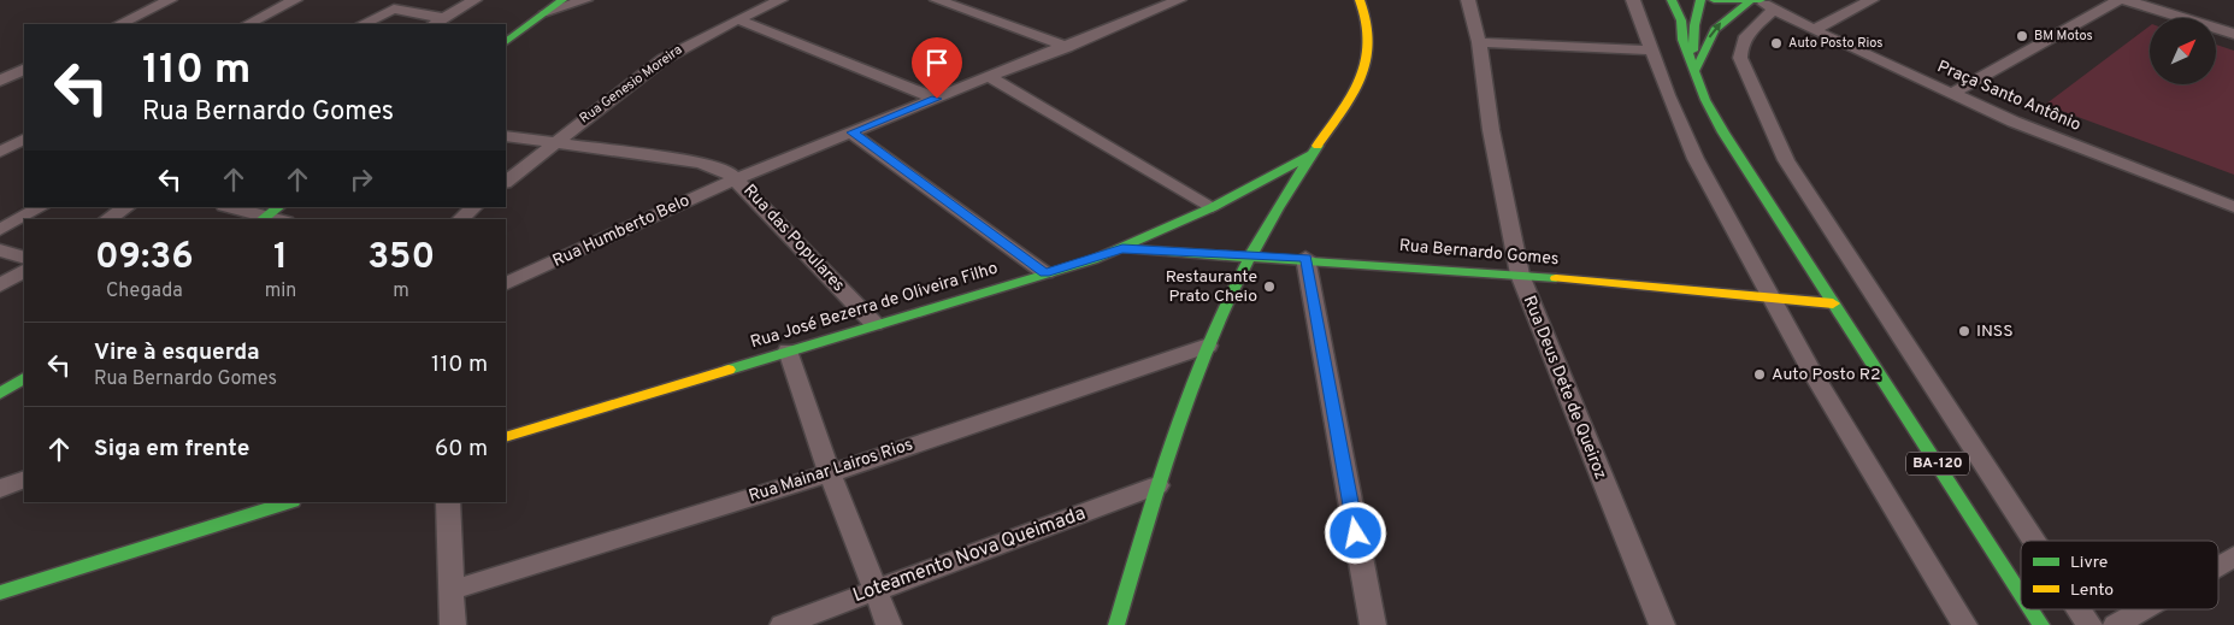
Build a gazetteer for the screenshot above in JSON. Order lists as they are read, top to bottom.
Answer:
{
  "streets": {
    "main road": ["Rua Bernardo Gomes", "Rua José Bezerra de Oliveira Filho", "BA-120"],
    "street": [
      "Rua Genesio Moreira",
      "Praça Santo Antônio",
      "Rua Humberto Belo",
      "Rua das Populares",
      "Rua Deus Dete de Queiroz",
      "Rua Mainar Lairos Rios",
      "Loteamento Nova Queimada"
    ]
  },
  "crossings": [
    ["Rua Humberto Belo", "Rua das Populares"],
    ["Rua das Populares", "Rua José Bezerra de Oliveira Filho"],
    ["Rua Bernardo Gomes", "Rua José Bezerra de Oliveira Filho"],
    ["Rua Bernardo Gomes", "Rua Deus Dete de Queiroz"],
    ["Rua Bernardo Gomes", "BA-120"]
  ],
  "places": [
    "BM Motos",
    "Auto Posto Rios",
    "Restaurante Prato Cheio",
    "INSS",
    "Auto Posto R2"
  ],
  "legend": ["Livre", "Lento"],
  "north": "top right",
  "page": {
    "turn": ["110 m", "Rua Bernardo Gomes"],
    "eta": [
      "09:36",
      "Chegada",
      "1",
      "min",
      "350",
      "m"
    ],
    "list": [
      {
        "name": "Vire à esquerda",
        "note": "Rua Bernardo Gomes",
        "value": "110 m"
      },
      {
        "name": "Siga em frente",
        "value": "60 m"
      }
    ]
  }
}
